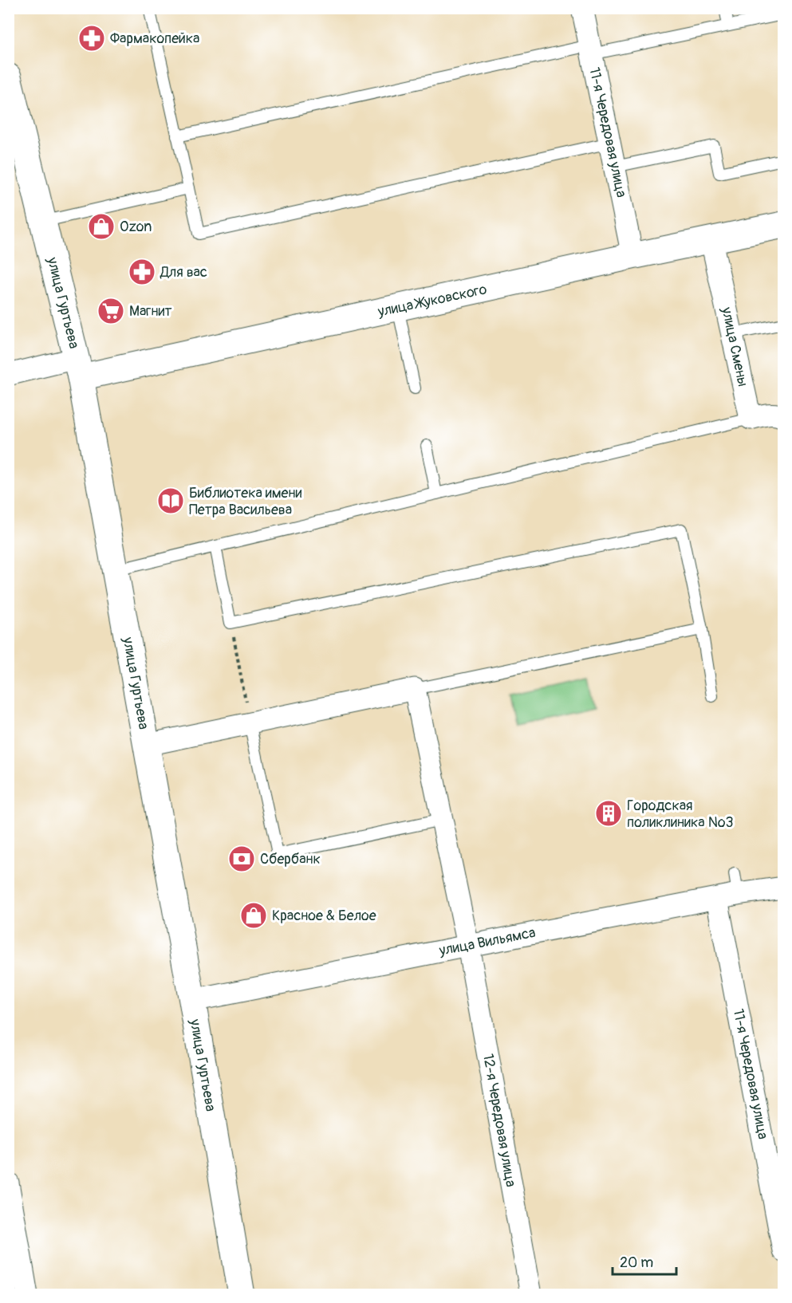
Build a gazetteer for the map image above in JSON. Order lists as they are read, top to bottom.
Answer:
{
  "streets": {
    "main road": ["улица Жуковского", "улица Гуртьева"],
    "street": [
      "11-я Чередовая улица",
      "улица Смены",
      "улица Вильямса",
      "12-я Чередовая улица"
    ]
  },
  "crossings": [
    ["11-я Чередовая улица", "улица Жуковского"],
    ["11-я Чередовая улица", "улица Вильямса"],
    ["улица Жуковского", "улица Гуртьева"],
    ["улица Жуковского", "улица Смены"],
    ["улица Гуртьева", "улица Вильямса"],
    ["улица Вильямса", "12-я Чередовая улица"]
  ],
  "places": {
    "pharmacy": ["Фармакопейка", "Для вас"],
    "shop": ["Ozon", "Красное & Белое"],
    "supermarket": ["Магнит"],
    "library": ["Библиотека имени Петра Васильева"],
    "building": ["Городская поликлиника №3"],
    "bank": ["Сбербанк"]
  },
  "scale_bar": "20 m"
}
